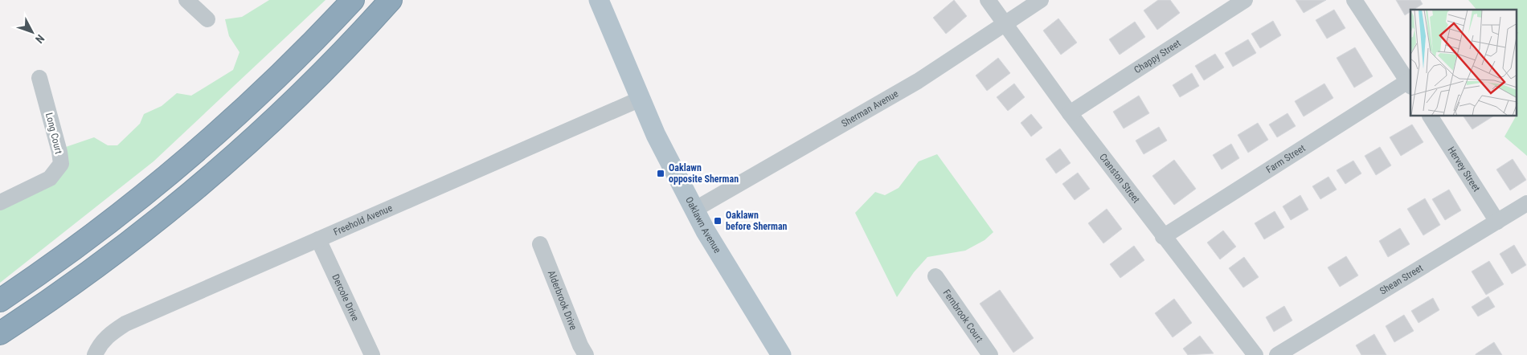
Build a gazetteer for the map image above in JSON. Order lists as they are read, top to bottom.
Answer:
{
  "streets": {
    "main road": ["Oaklawn Avenue"],
    "street": [
      "Chappy Street",
      "Sherman Avenue",
      "Long Court",
      "Farm Street",
      "Hervey Street",
      "Cranston Street",
      "Freehold Avenue",
      "Shean Street",
      "Dercole Drive",
      "Alderbrook Drive",
      "Fernbrook Court"
    ]
  },
  "crossings": [
    ["Chappy Street", "Cranston Street"],
    ["Sherman Avenue", "Cranston Street"],
    ["Sherman Avenue", "Oaklawn Avenue"],
    ["Farm Street", "Cranston Street"],
    ["Hervey Street", "Shean Street"],
    ["Freehold Avenue", "Oaklawn Avenue"],
    ["Freehold Avenue", "Dercole Drive"]
  ],
  "places": {
    "transit": ["Oaklawn opposite Sherman", "Oaklawn before Sherman"]
  },
  "north": "bottom right"
}
